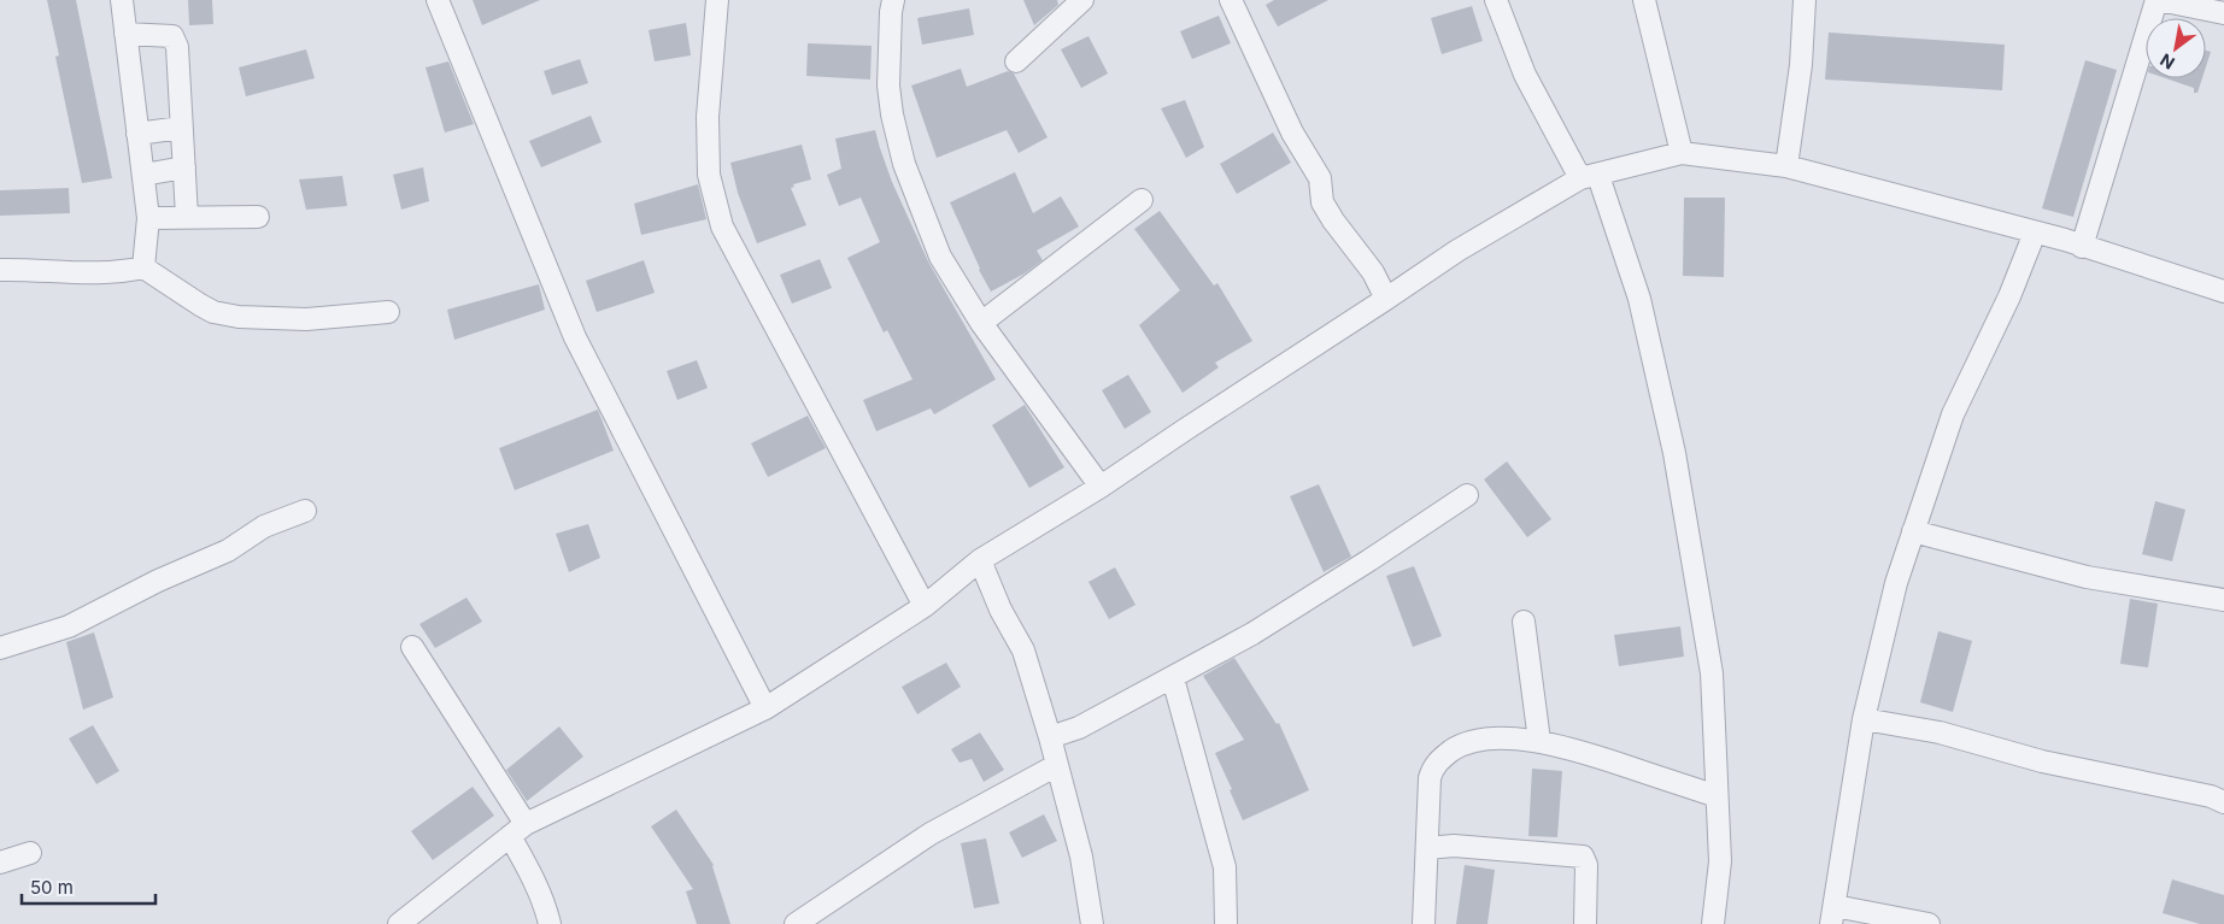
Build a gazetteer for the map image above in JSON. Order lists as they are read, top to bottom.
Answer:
{
  "scale_bar": "50 m",
  "north": "bottom left"
}
